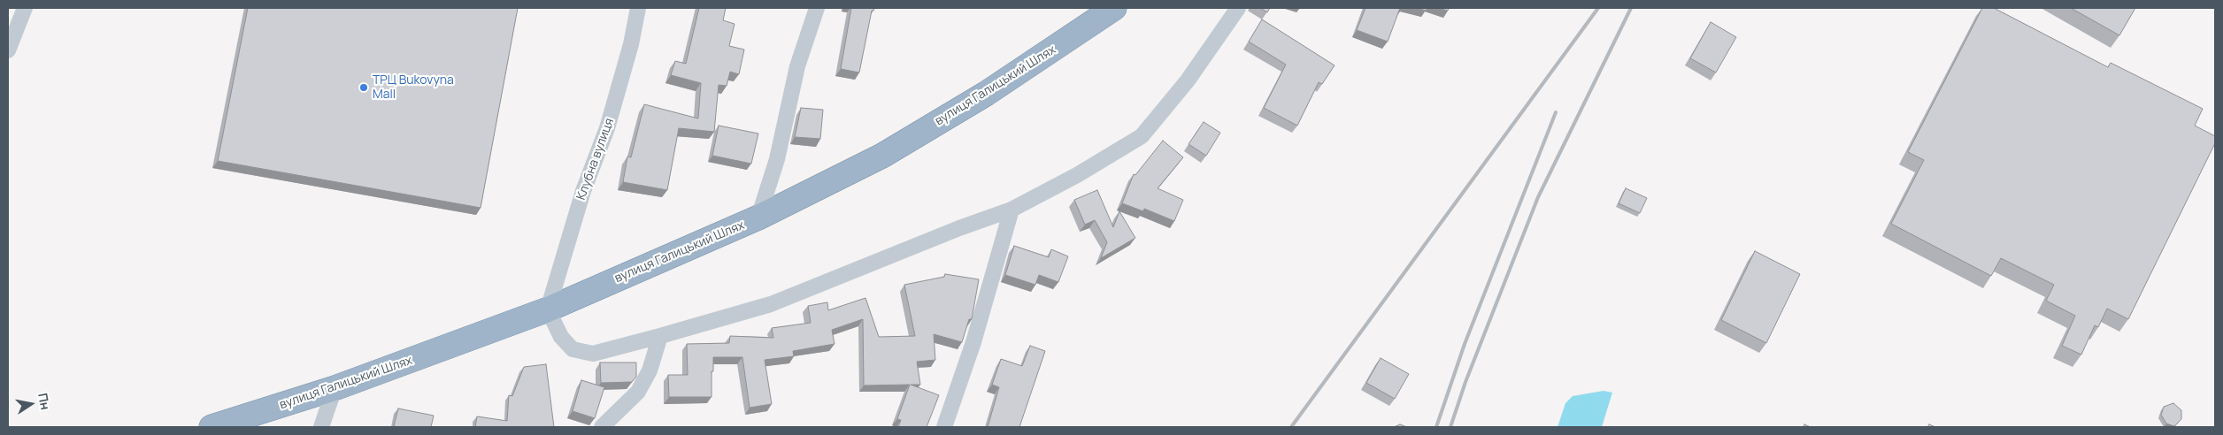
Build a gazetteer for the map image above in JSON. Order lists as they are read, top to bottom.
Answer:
{
  "streets": {
    "highway": ["вулиця Галицький Шлях"],
    "street": ["Клубна вулиця"]
  },
  "crossings": [
    ["вулиця Галицький Шлях", "Клубна вулиця"]
  ],
  "places": ["ТРЦ Bukovyna Mall"],
  "north": "right"
}
